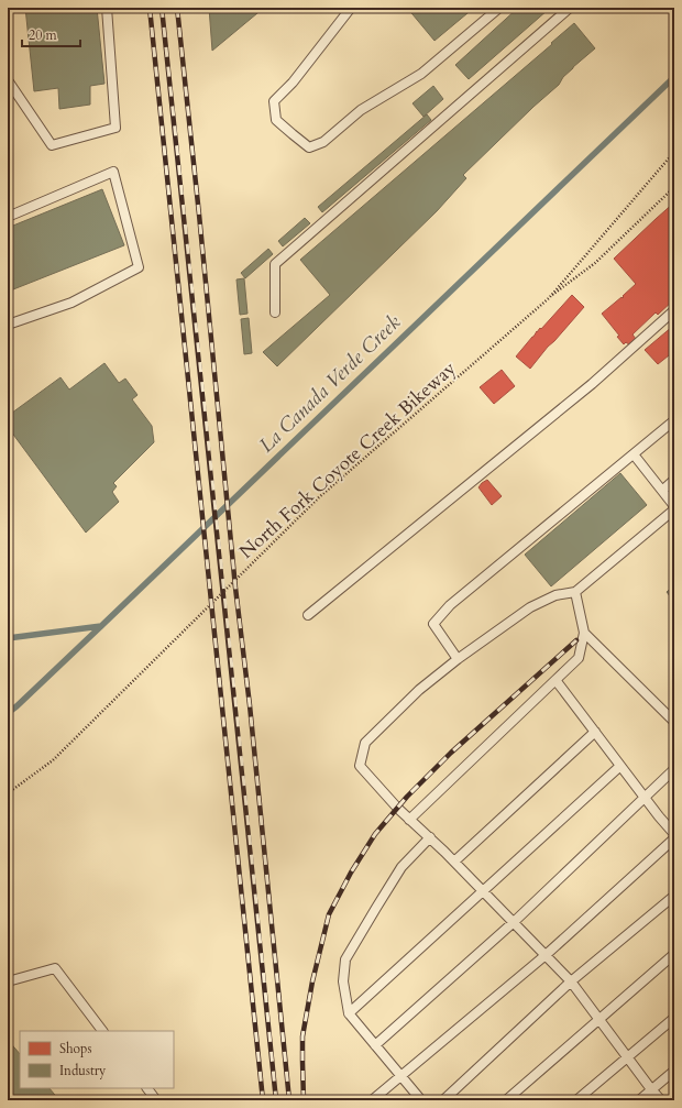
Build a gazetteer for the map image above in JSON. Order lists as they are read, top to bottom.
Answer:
{
  "streets": {
    "path": ["North Fork Coyote Creek Bikeway"]
  },
  "water": ["La Canada Verde Creek"],
  "legend": ["Shops", "Industry"],
  "scale_bar": "20 m"
}
